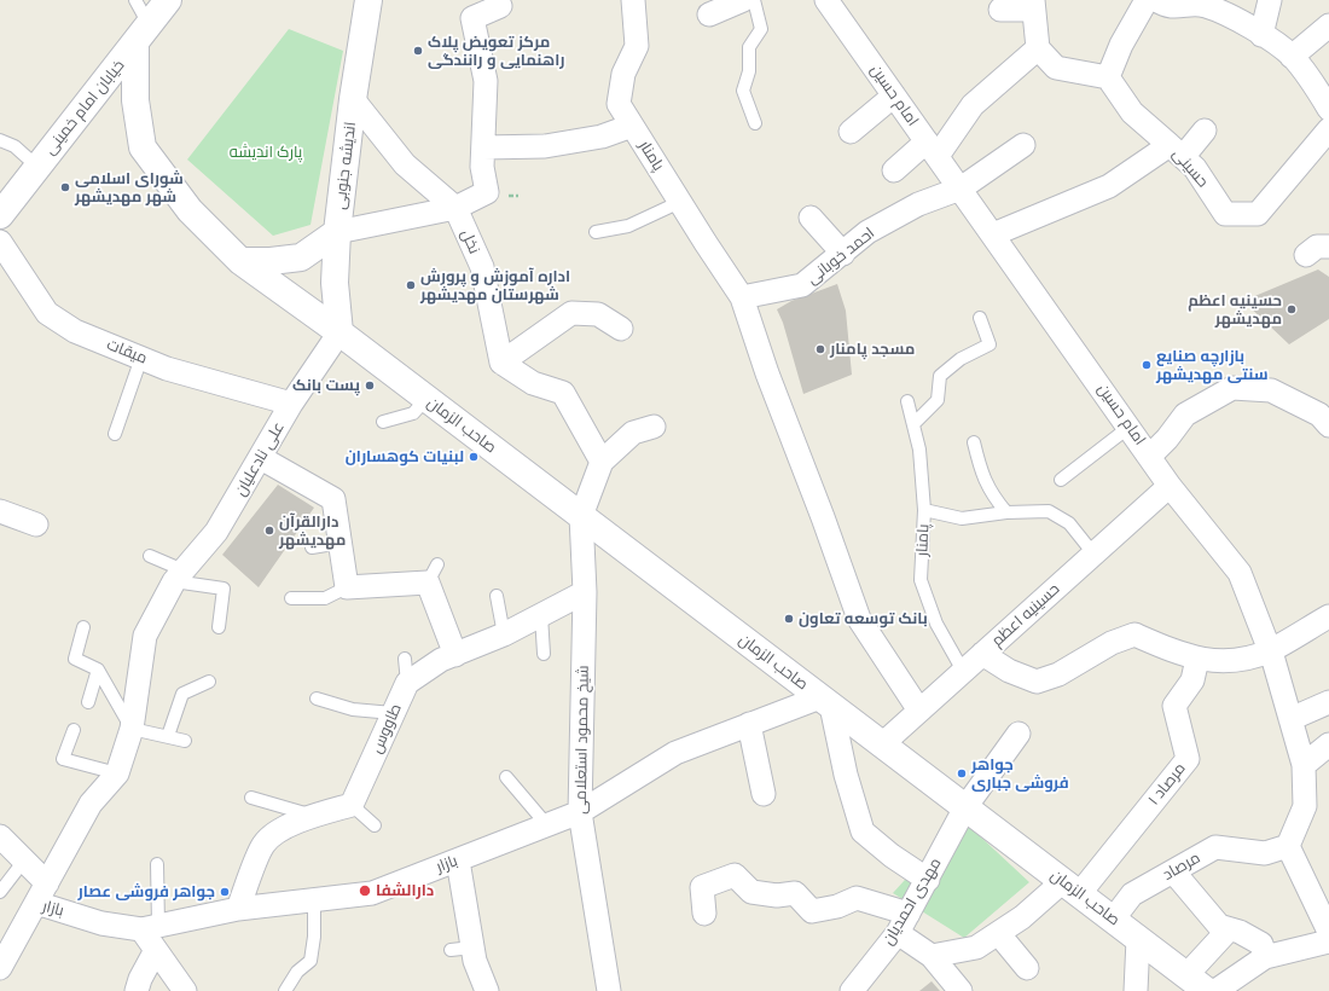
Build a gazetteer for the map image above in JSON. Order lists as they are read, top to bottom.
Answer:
{
  "streets": {
    "street": [
      "امام حسین",
      "خیابان امام خمینی",
      "پامنار",
      "اندیشه جنوبی",
      "حسینی",
      "نخل",
      "احمد خوبانی",
      "میقات",
      "صاحب الزمان",
      "علی نادعلیان",
      "حسینیه اعظم",
      "طاووس",
      "شیخ محمود استعلامی",
      "مرصاد ۱",
      "بازار",
      "مرصاد",
      "مهدی احمدیان"
    ]
  },
  "crossings": [
    ["امام حسین", "حسینی"],
    ["امام حسین", "احمد خوبانی"],
    ["امام حسین", "حسینیه اعظم"],
    ["امام حسین", "مرصاد"],
    ["خیابان امام خمینی", "صاحب الزمان"],
    ["پامنار", "احمد خوبانی"],
    ["پامنار", "حسینیه اعظم"],
    ["اندیشه جنوبی", "نخل"],
    ["اندیشه جنوبی", "صاحب الزمان"],
    ["اندیشه جنوبی", "علی نادعلیان"],
    ["میقات", "علی نادعلیان"],
    ["صاحب الزمان", "علی نادعلیان"],
    ["صاحب الزمان", "حسینیه اعظم"],
    ["صاحب الزمان", "شیخ محمود استعلامی"],
    ["صاحب الزمان", "مرصاد ۱"],
    ["صاحب الزمان", "بازار"],
    ["صاحب الزمان", "مرصاد"],
    ["صاحب الزمان", "مهدی احمدیان"],
    ["شیخ محمود استعلامی", "بازار"]
  ],
  "parks": ["پارک اندیشه"],
  "places": [
    "مرکز تعویض پلاک راهنمایی و رانندگی",
    "شورای اسلامی شهر مهدیشهر",
    "اداره آموزش و پرورش شهرستان مهدیشهر",
    "حسینیه اعظم مهدیشهر",
    "مسجد پامنار",
    "بازارچه صنایع سنتی مهدیشهر",
    "پست بانک",
    "لبنیات کوهساران",
    "دارالقرآن مهدیشهر",
    "بانک توسعه تعاون",
    "جواهر فروشی جباری",
    "دارالشفا",
    "جواهر فروشی عصار"
  ]
}
